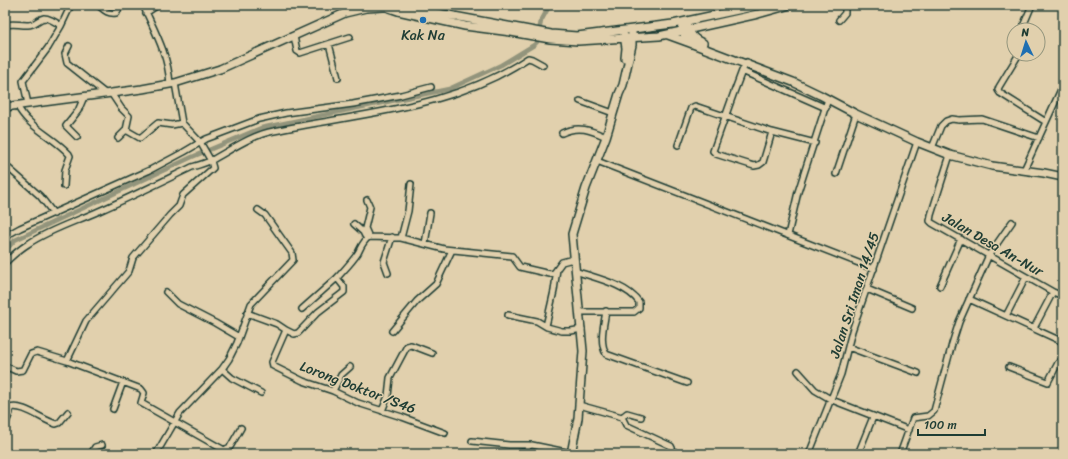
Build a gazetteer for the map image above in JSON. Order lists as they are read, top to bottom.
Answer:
{
  "streets": {
    "street": ["Jalan Desa An-Nur", "Jalan Sri Iman 14/45", "Lorong Doktor /S46"]
  },
  "places": ["Kak Na"],
  "scale_bar": "100 m",
  "north": "top"
}
